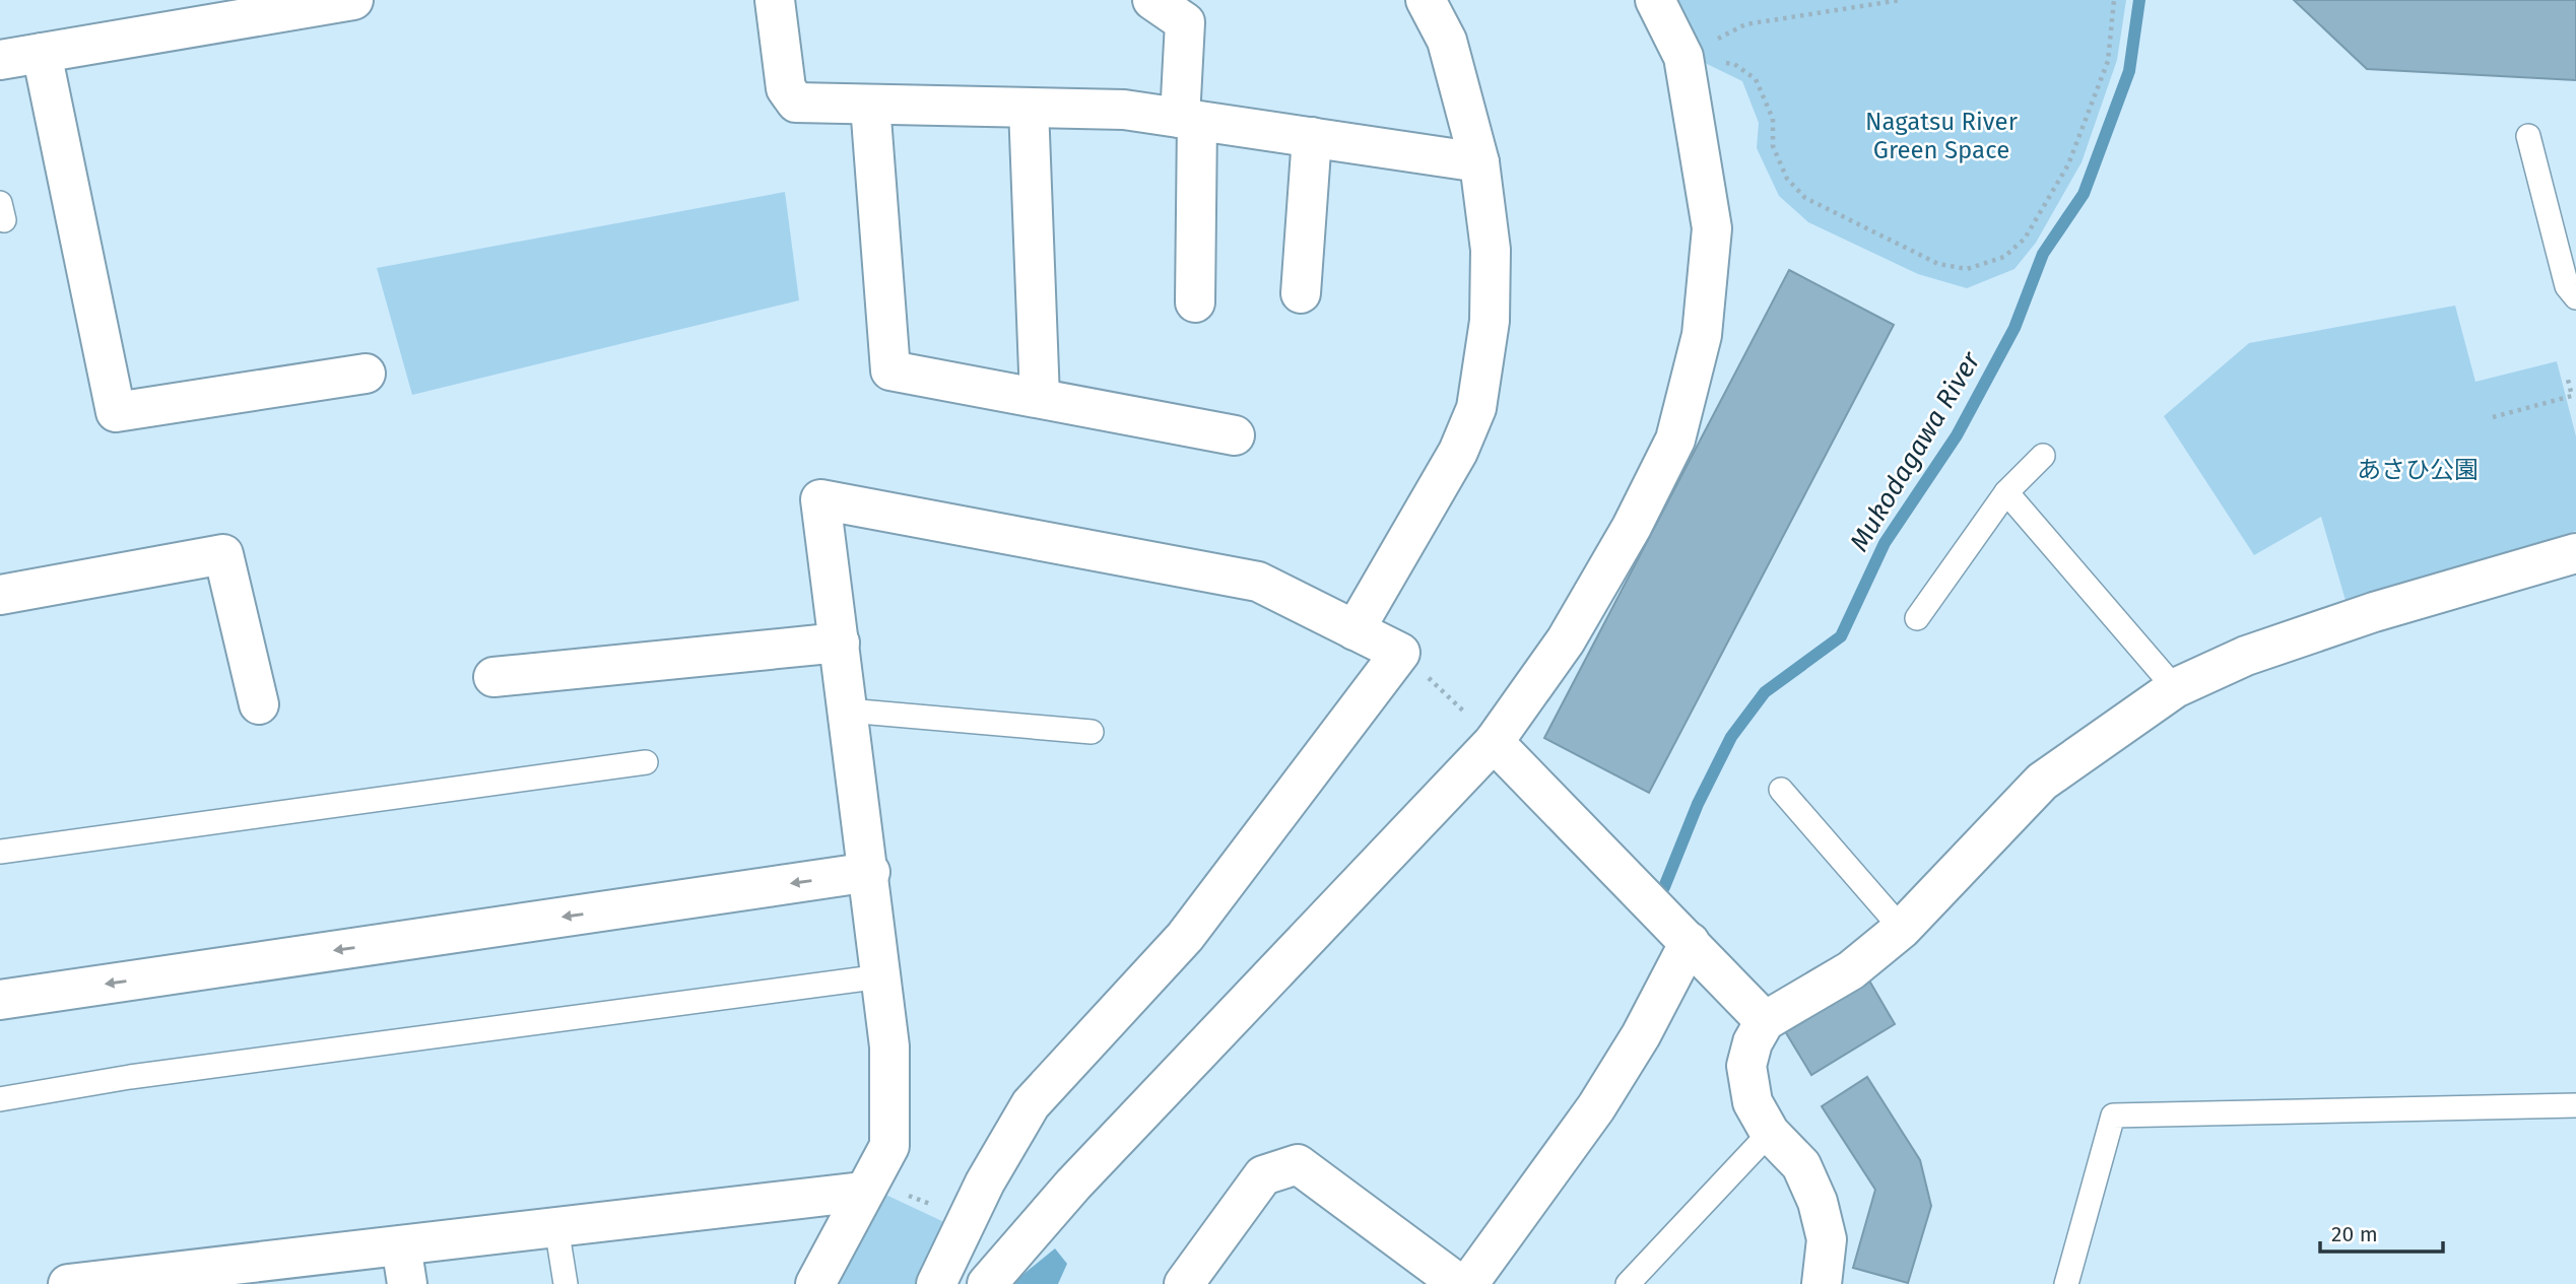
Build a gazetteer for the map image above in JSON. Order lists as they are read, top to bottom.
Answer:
{
  "water": ["Mukodagawa River"],
  "parks": ["Nagatsu River Green Space", "あさひ公園"],
  "scale_bar": "20 m"
}
